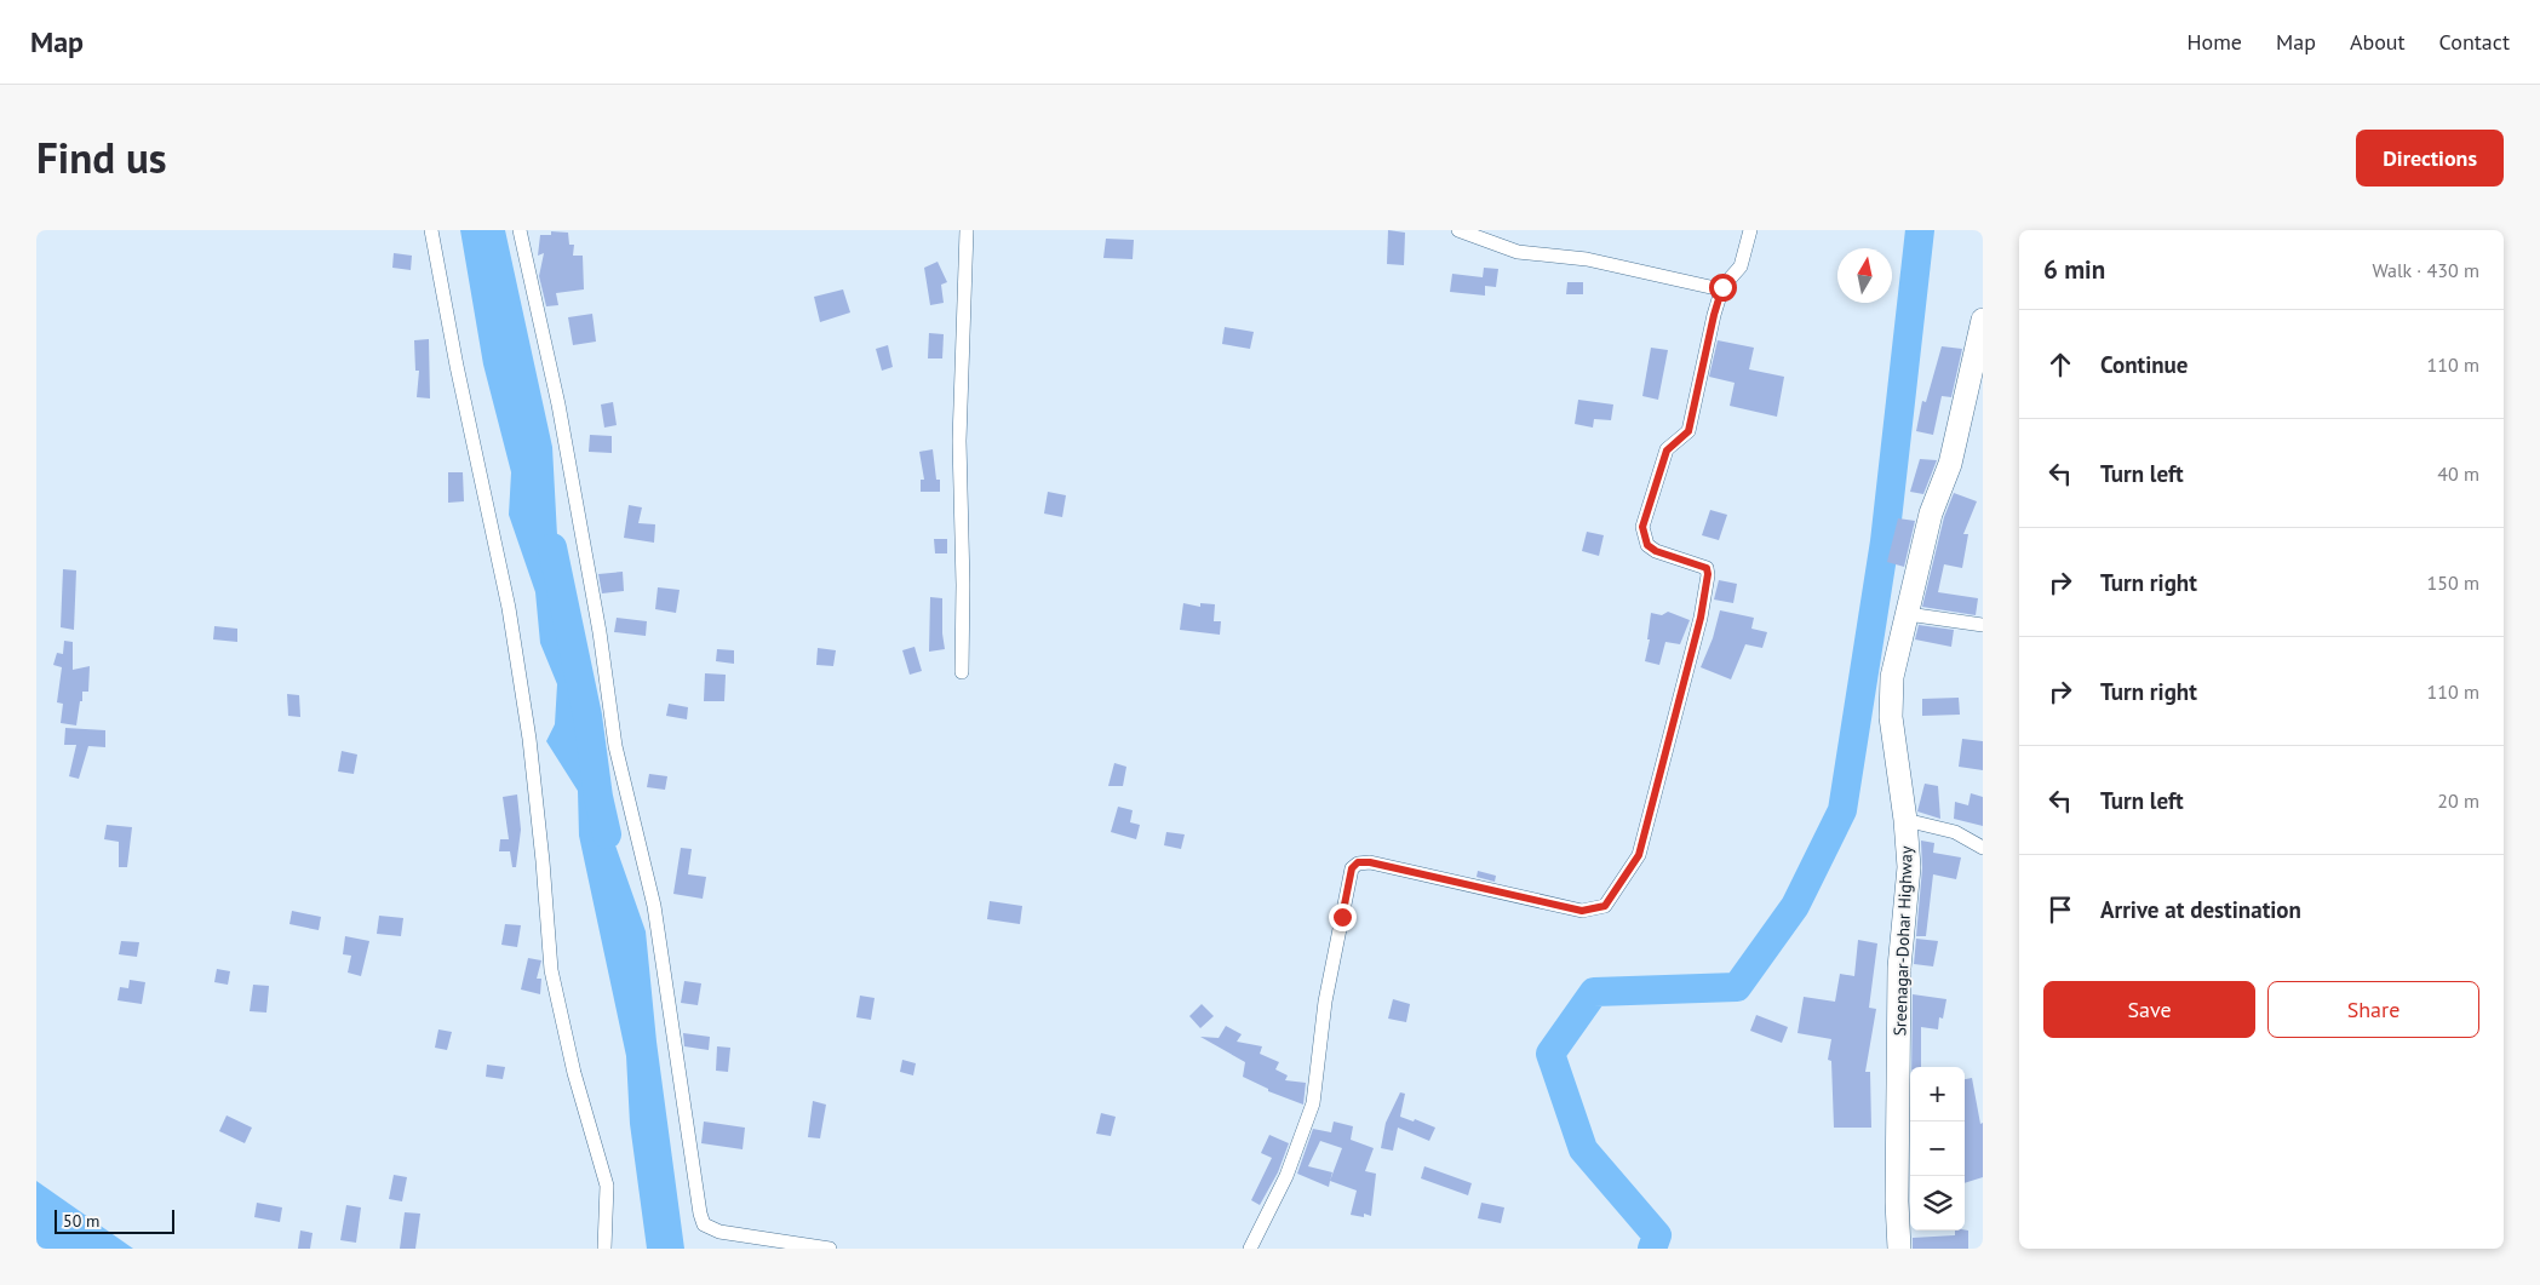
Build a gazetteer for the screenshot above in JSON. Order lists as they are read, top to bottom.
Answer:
{
  "streets": {
    "main road": ["Sreenagar-Dohar Highway"]
  },
  "scale_bar": "50 m",
  "north": "top",
  "page": {
    "header": "Map",
    "nav": [
      "Home",
      "Map",
      "About",
      "Contact"
    ],
    "title": "Find us",
    "buttons": [
      "Directions",
      ["Save", "Share"]
    ],
    "heading": ["6 min", "Walk · 430 m"],
    "list": [
      ["Continue", "110 m"],
      ["Turn left", "40 m"],
      ["Turn right", "150 m"],
      ["Turn right", "110 m"],
      ["Turn left", "20 m"],
      "Arrive at destination"
    ],
    "map_buttons": ["+", "−"],
    "scale": "50 m"
  }
}
